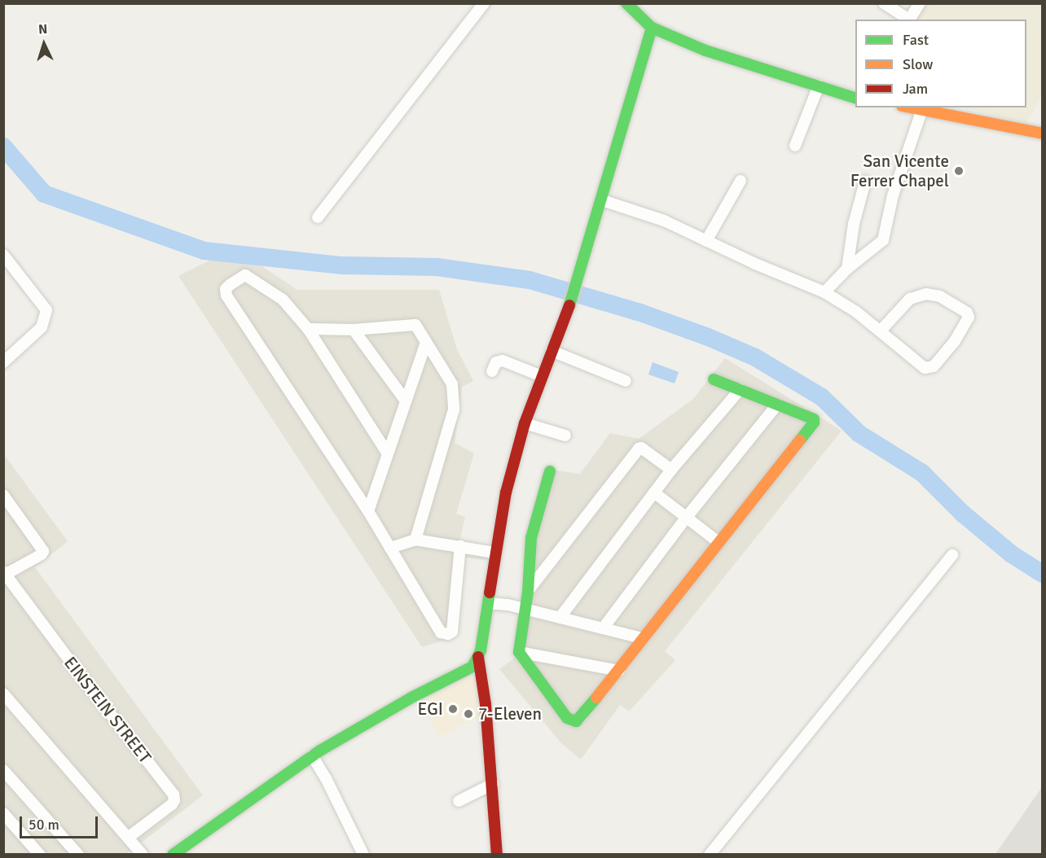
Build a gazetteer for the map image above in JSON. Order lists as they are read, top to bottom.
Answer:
{
  "streets": {
    "street": ["EINSTEIN STREET"]
  },
  "places": ["San Vicente Ferrer Chapel", "EGI", "7-Eleven"],
  "legend": ["Fast", "Slow", "Jam"],
  "scale_bar": "50 m",
  "north": "top"
}
